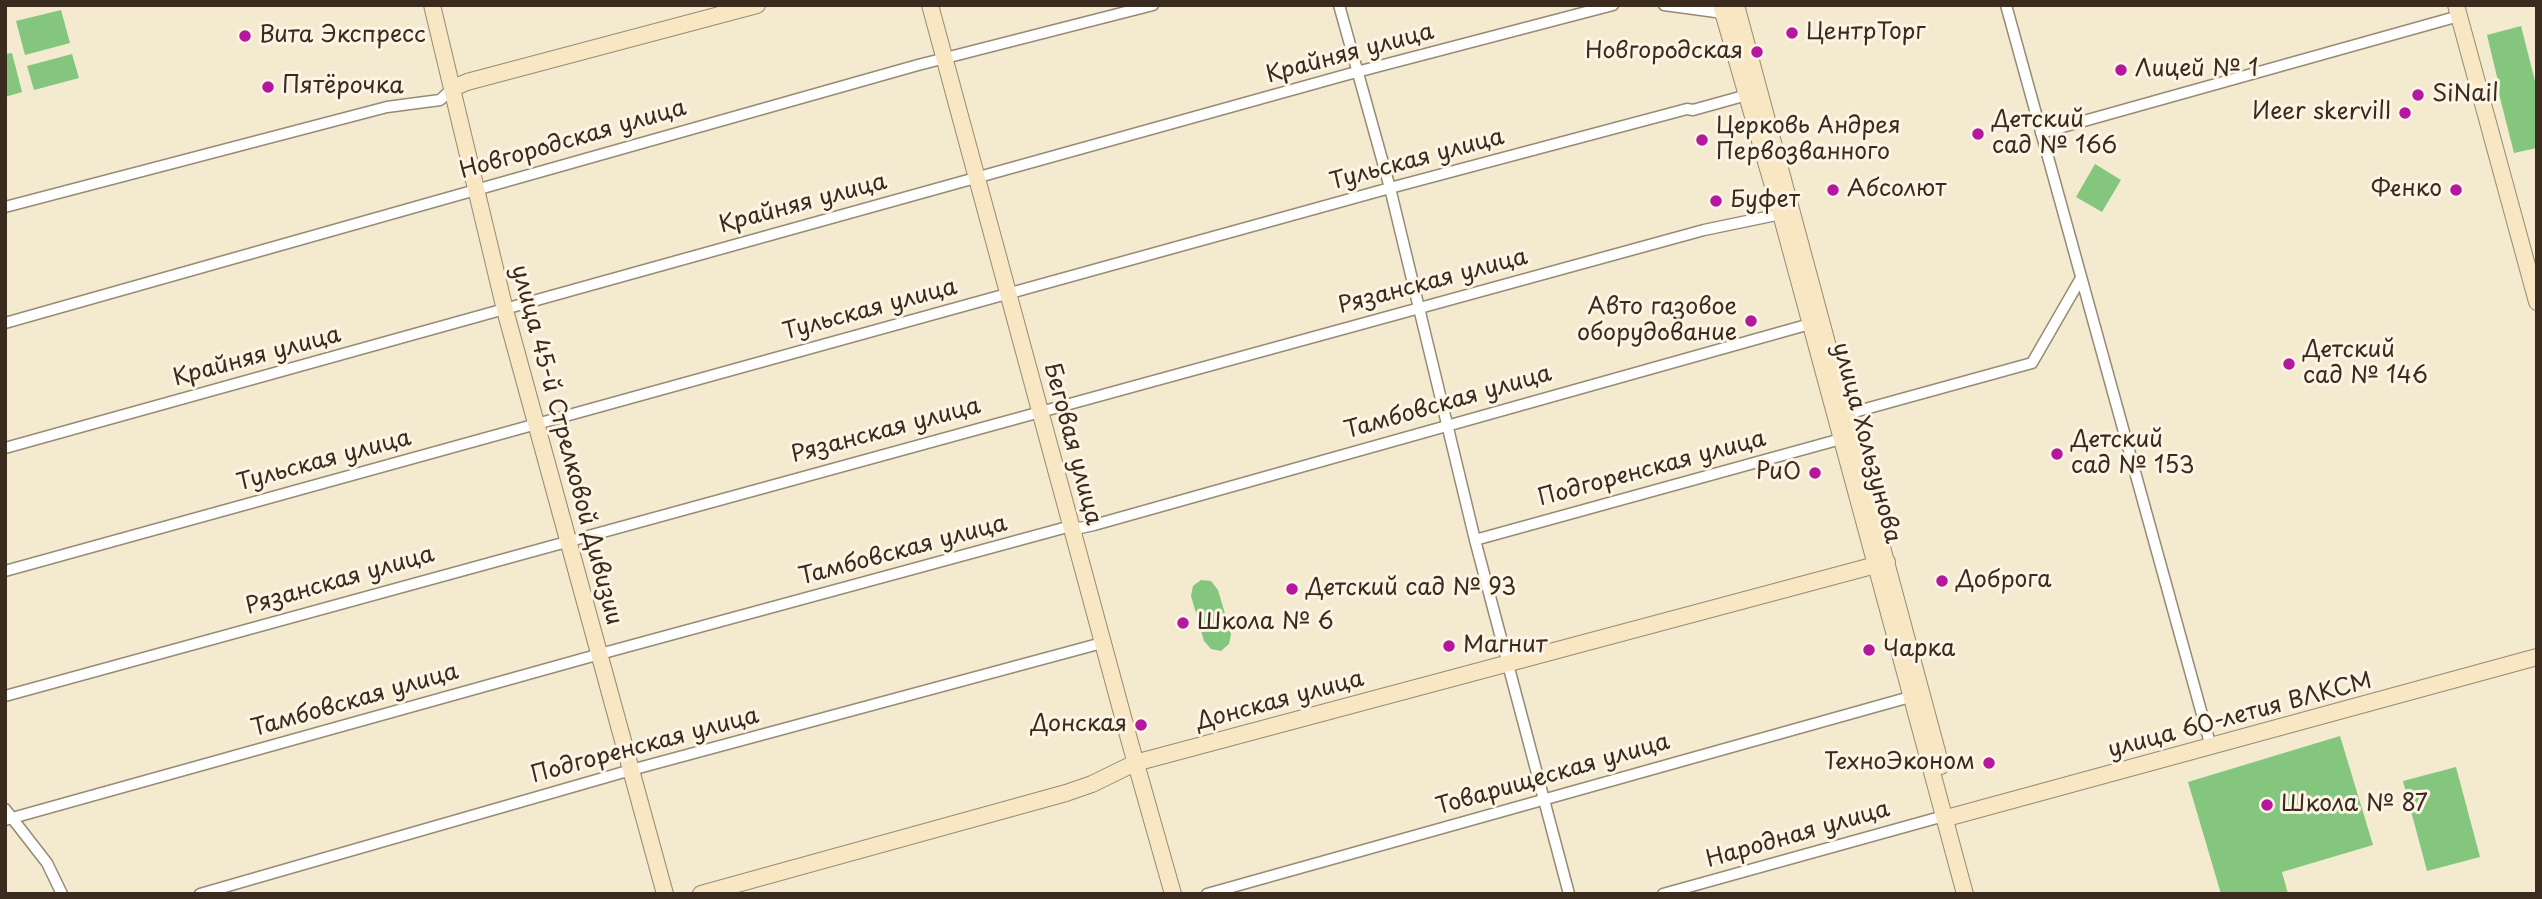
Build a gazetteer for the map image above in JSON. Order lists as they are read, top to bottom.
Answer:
{
  "streets": {
    "main road": [
      "улица Хользунова",
      "Беговая улица",
      "улица 45-й Стрелковой Дивизии",
      "Донская улица",
      "улица 60-летия ВЛКСМ"
    ],
    "street": [
      "Крайняя улица",
      "Новгородская улица",
      "Тульская улица",
      "Рязанская улица",
      "Тамбовская улица",
      "Подгоренская улица",
      "Товарищеская улица",
      "Народная улица"
    ]
  },
  "crossings": [
    ["Крайняя улица", "Беговая улица"],
    ["Крайняя улица", "улица 45-й Стрелковой Дивизии"],
    ["Новгородская улица", "Беговая улица"],
    ["Новгородская улица", "улица 45-й Стрелковой Дивизии"],
    ["Тульская улица", "улица Хользунова"],
    ["Тульская улица", "Беговая улица"],
    ["Тульская улица", "улица 45-й Стрелковой Дивизии"],
    ["Рязанская улица", "улица Хользунова"],
    ["Рязанская улица", "Беговая улица"],
    ["Рязанская улица", "улица 45-й Стрелковой Дивизии"],
    ["Тамбовская улица", "улица Хользунова"],
    ["Тамбовская улица", "Беговая улица"],
    ["Тамбовская улица", "улица 45-й Стрелковой Дивизии"],
    ["улица Хользунова", "Подгоренская улица"],
    ["улица Хользунова", "Донская улица"],
    ["улица Хользунова", "улица 60-летия ВЛКСМ"],
    ["улица Хользунова", "Товарищеская улица"],
    ["улица Хользунова", "Народная улица"],
    ["Беговая улица", "Подгоренская улица"],
    ["Беговая улица", "Донская улица"],
    ["улица 45-й Стрелковой Дивизии", "Подгоренская улица"],
    ["улица 60-летия ВЛКСМ", "Народная улица"]
  ],
  "places": [
    "ЦентрТорг",
    "Вита Экспресс",
    "Новгородская",
    "Лицей № 1",
    "Пятёрочка",
    "SiNail",
    "Иeer skervill",
    "Детский сад № 166",
    "Церковь Андрея Первозванного",
    "Абсолют",
    "Фенко",
    "Буфет",
    "Авто газовое оборудование",
    "Детский сад № 146",
    "Детский сад № 153",
    "РиО",
    "Доброга",
    "Детский сад № 93",
    "Школа № 6",
    "Магнит",
    "Чарка",
    "Донская",
    "ТехноЭконом",
    "Школа № 87"
  ]
}
